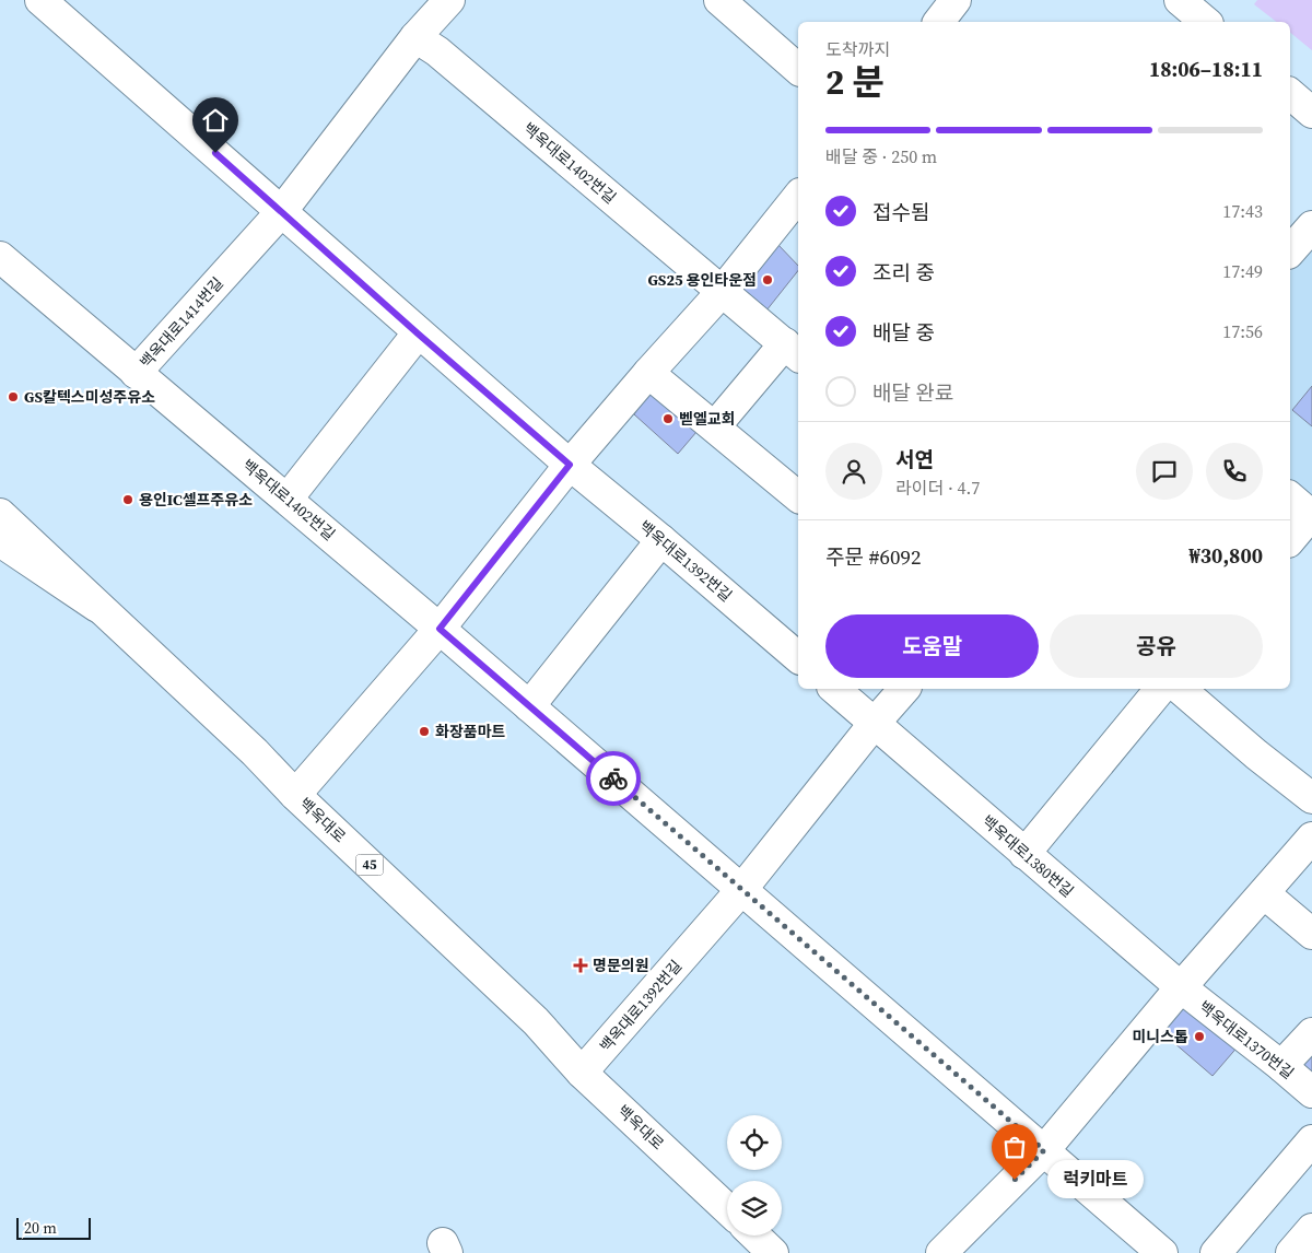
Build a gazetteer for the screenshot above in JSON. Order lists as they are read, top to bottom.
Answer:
{
  "streets": {
    "main road": [
      "백옥대로1402번길",
      "백옥대로1414번길",
      "백옥대로1392번길",
      "백옥대로",
      "백옥대로1380번길",
      "45",
      "백옥대로1370번길"
    ]
  },
  "crossings": [
    ["백옥대로1402번길", "백옥대로1414번길"],
    ["백옥대로1392번길", "백옥대로"],
    ["백옥대로1392번길", "백옥대로1380번길"],
    ["백옥대로1380번길", "백옥대로1370번길"]
  ],
  "places": {
    "other": [
      "GS25 용인타운점",
      "GS칼텍스미성주유소",
      "벧엘교회",
      "용인IC셀프주유소",
      "화장품마트",
      "미니스톱",
      "럭키마트"
    ],
    "health": ["명문의원"]
  },
  "scale_bar": "20 m",
  "page": {
    "heading": ["2 분", "도착까지", "18:06–18:11"],
    "panel": [
      "서연",
      "라이더 · 4.7",
      "주문 #6092",
      "₩30,800"
    ],
    "bar": "배달 중 · 250 m",
    "list": [
      ["접수됨", "17:43"],
      ["조리 중", "17:49"],
      ["배달 중", "17:56"],
      "배달 완료"
    ],
    "buttons": ["도움말", "공유"],
    "bubble": "럭키마트",
    "scale": "20 m"
  }
}
